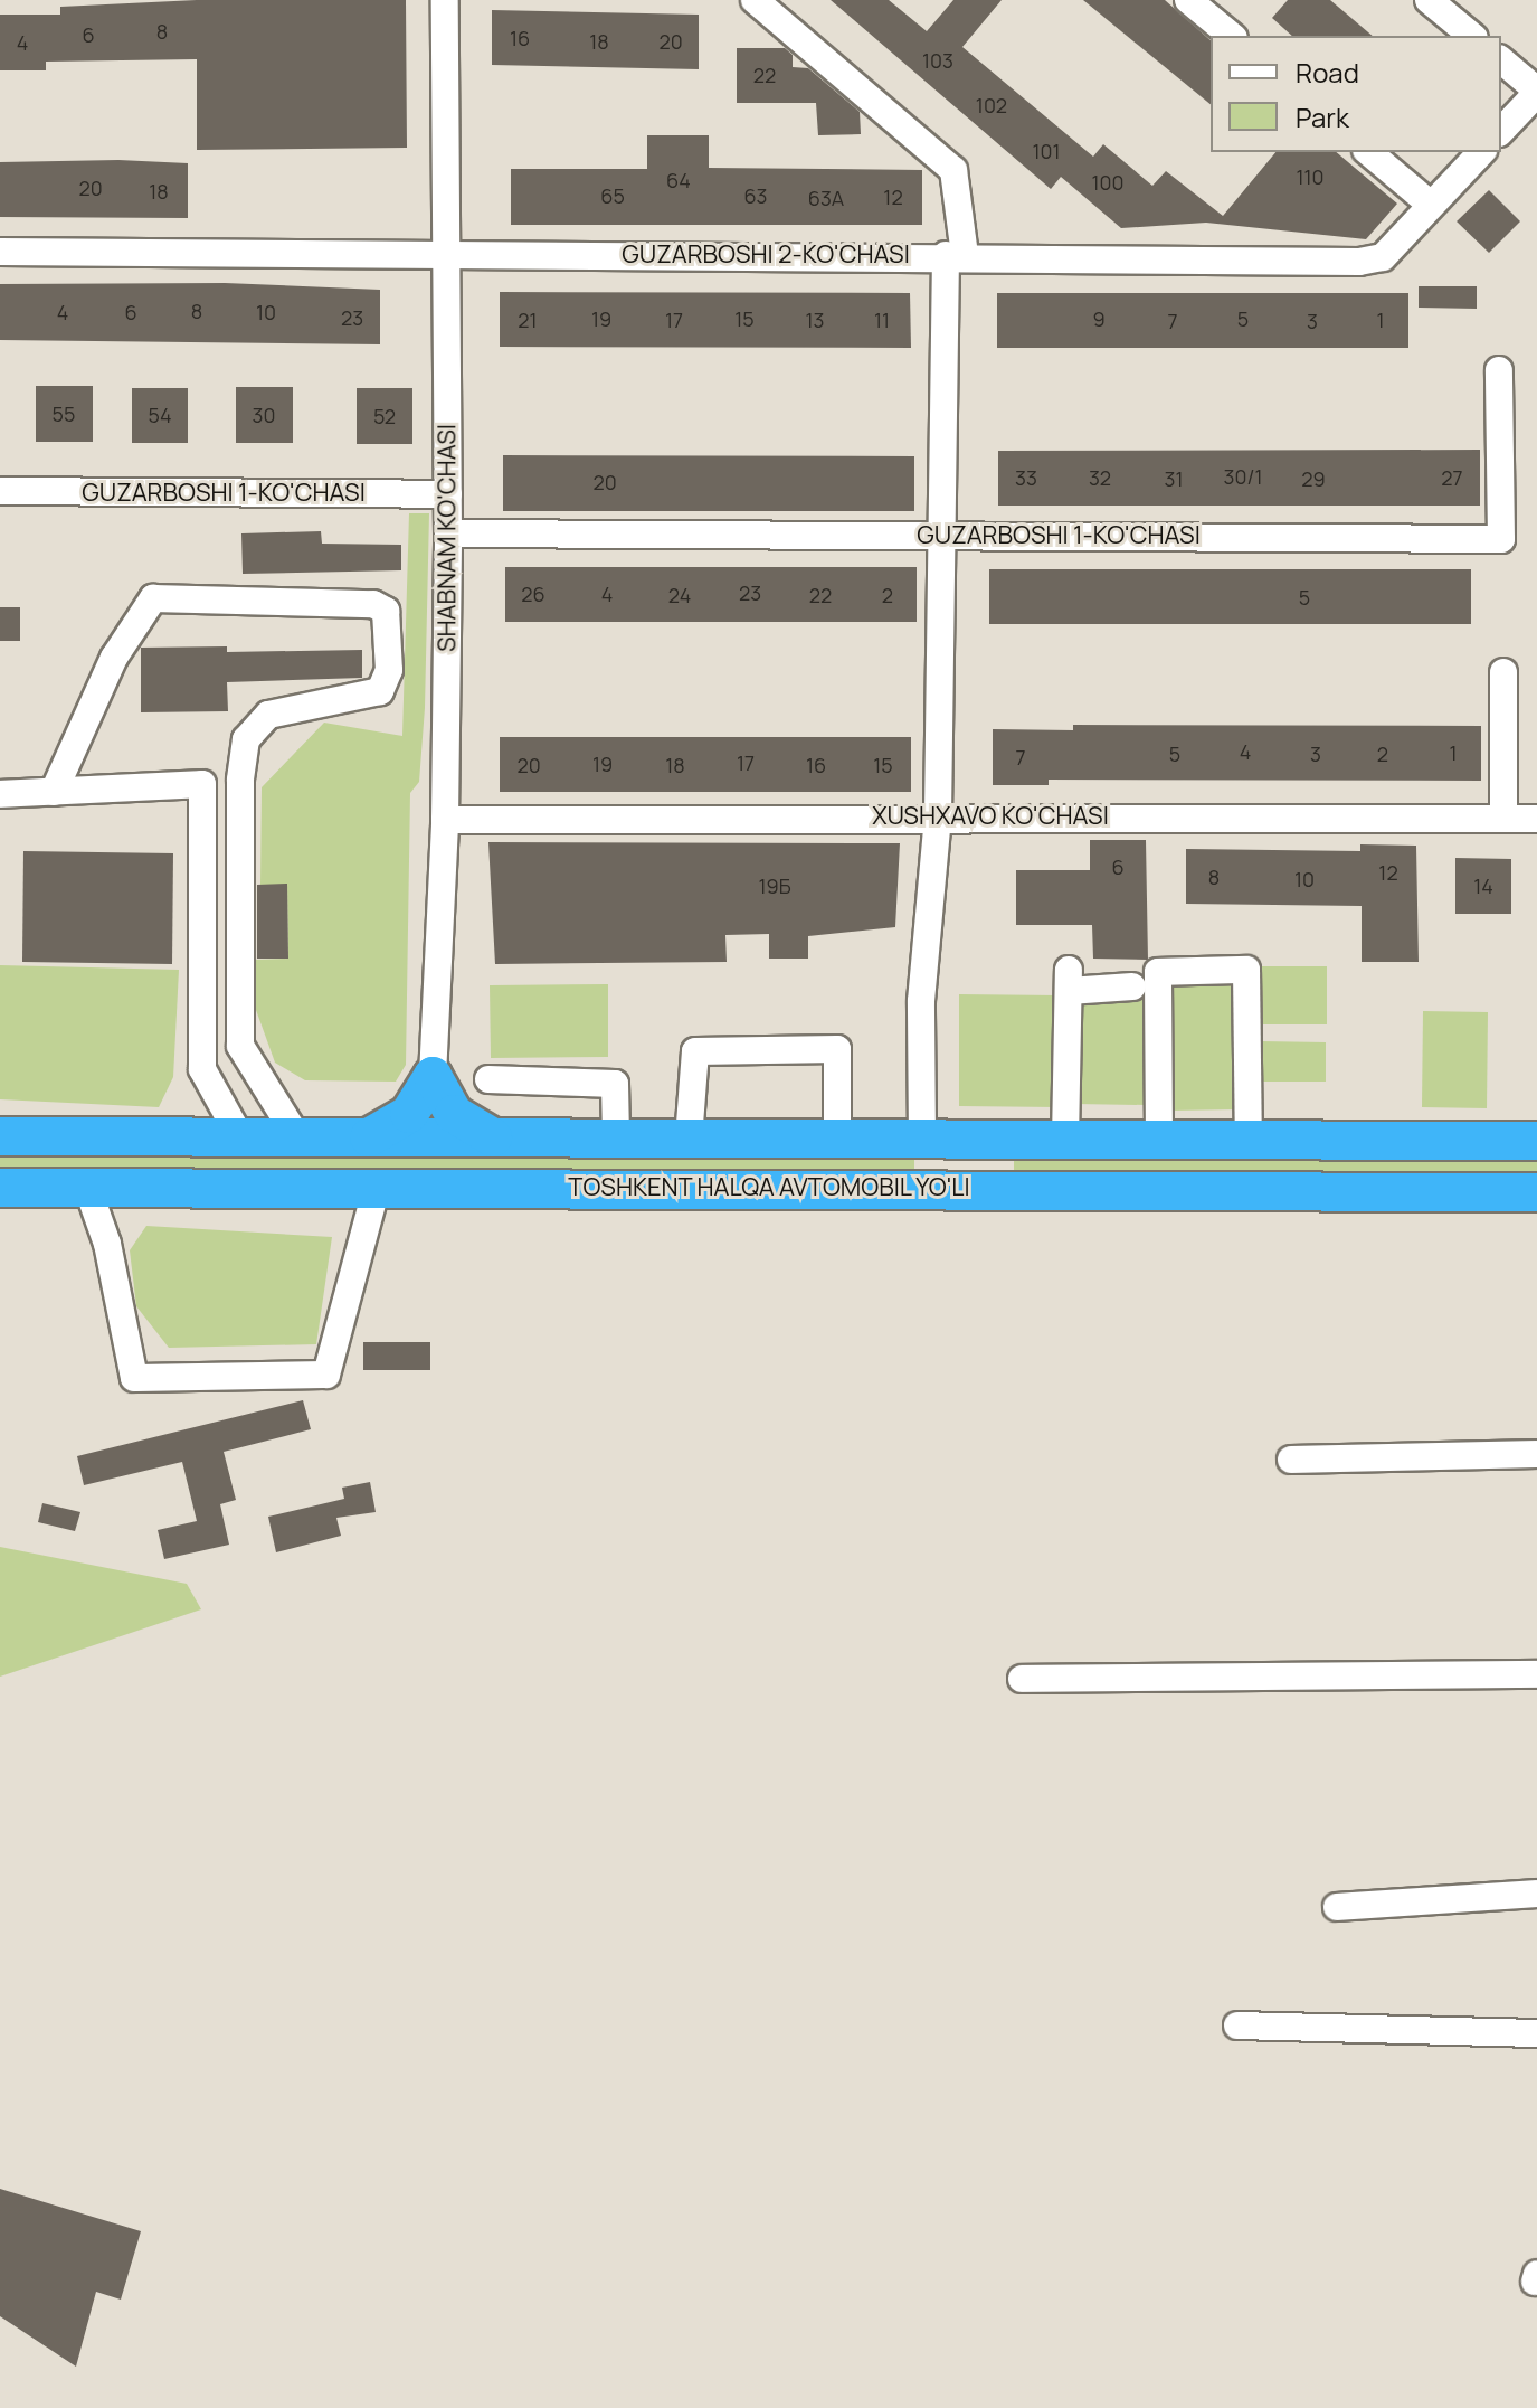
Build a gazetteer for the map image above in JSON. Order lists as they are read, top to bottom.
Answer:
{
  "streets": {
    "highway": ["TOSHKENT HALQA AVTOMOBIL YO'LI"],
    "street": [
      "GUZARBOSHI 2-KO'CHASI",
      "GUZARBOSHI 1-KO'CHASI",
      "SHABNAM KO'CHASI",
      "XUSHXAVO KO'CHASI"
    ]
  },
  "crossings": [
    ["GUZARBOSHI 2-KO'CHASI", "SHABNAM KO'CHASI"],
    ["GUZARBOSHI 1-KO'CHASI", "SHABNAM KO'CHASI"],
    ["SHABNAM KO'CHASI", "XUSHXAVO KO'CHASI"]
  ],
  "house_numbers": [
    "8",
    "6",
    "16",
    "18",
    "20",
    "4",
    "103",
    "22",
    "102",
    "101",
    "110",
    "64",
    "100",
    "20",
    "18",
    "65",
    "63",
    "12",
    "63A",
    "8",
    "4",
    "6",
    "10",
    "23",
    "19",
    "15",
    "9",
    "5",
    "21",
    "17",
    "13",
    "11",
    "1",
    "7",
    "3",
    "55",
    "54",
    "30",
    "52",
    "30/1",
    "33",
    "32",
    "27",
    "31",
    "29",
    "20",
    "23",
    "26",
    "4",
    "24",
    "22",
    "2",
    "5",
    "4",
    "1",
    "5",
    "3",
    "2",
    "7",
    "17",
    "19",
    "20",
    "18",
    "16",
    "15",
    "6",
    "12",
    "8",
    "10",
    "19Б",
    "14"
  ],
  "legend": ["Road", "Park"]
}
